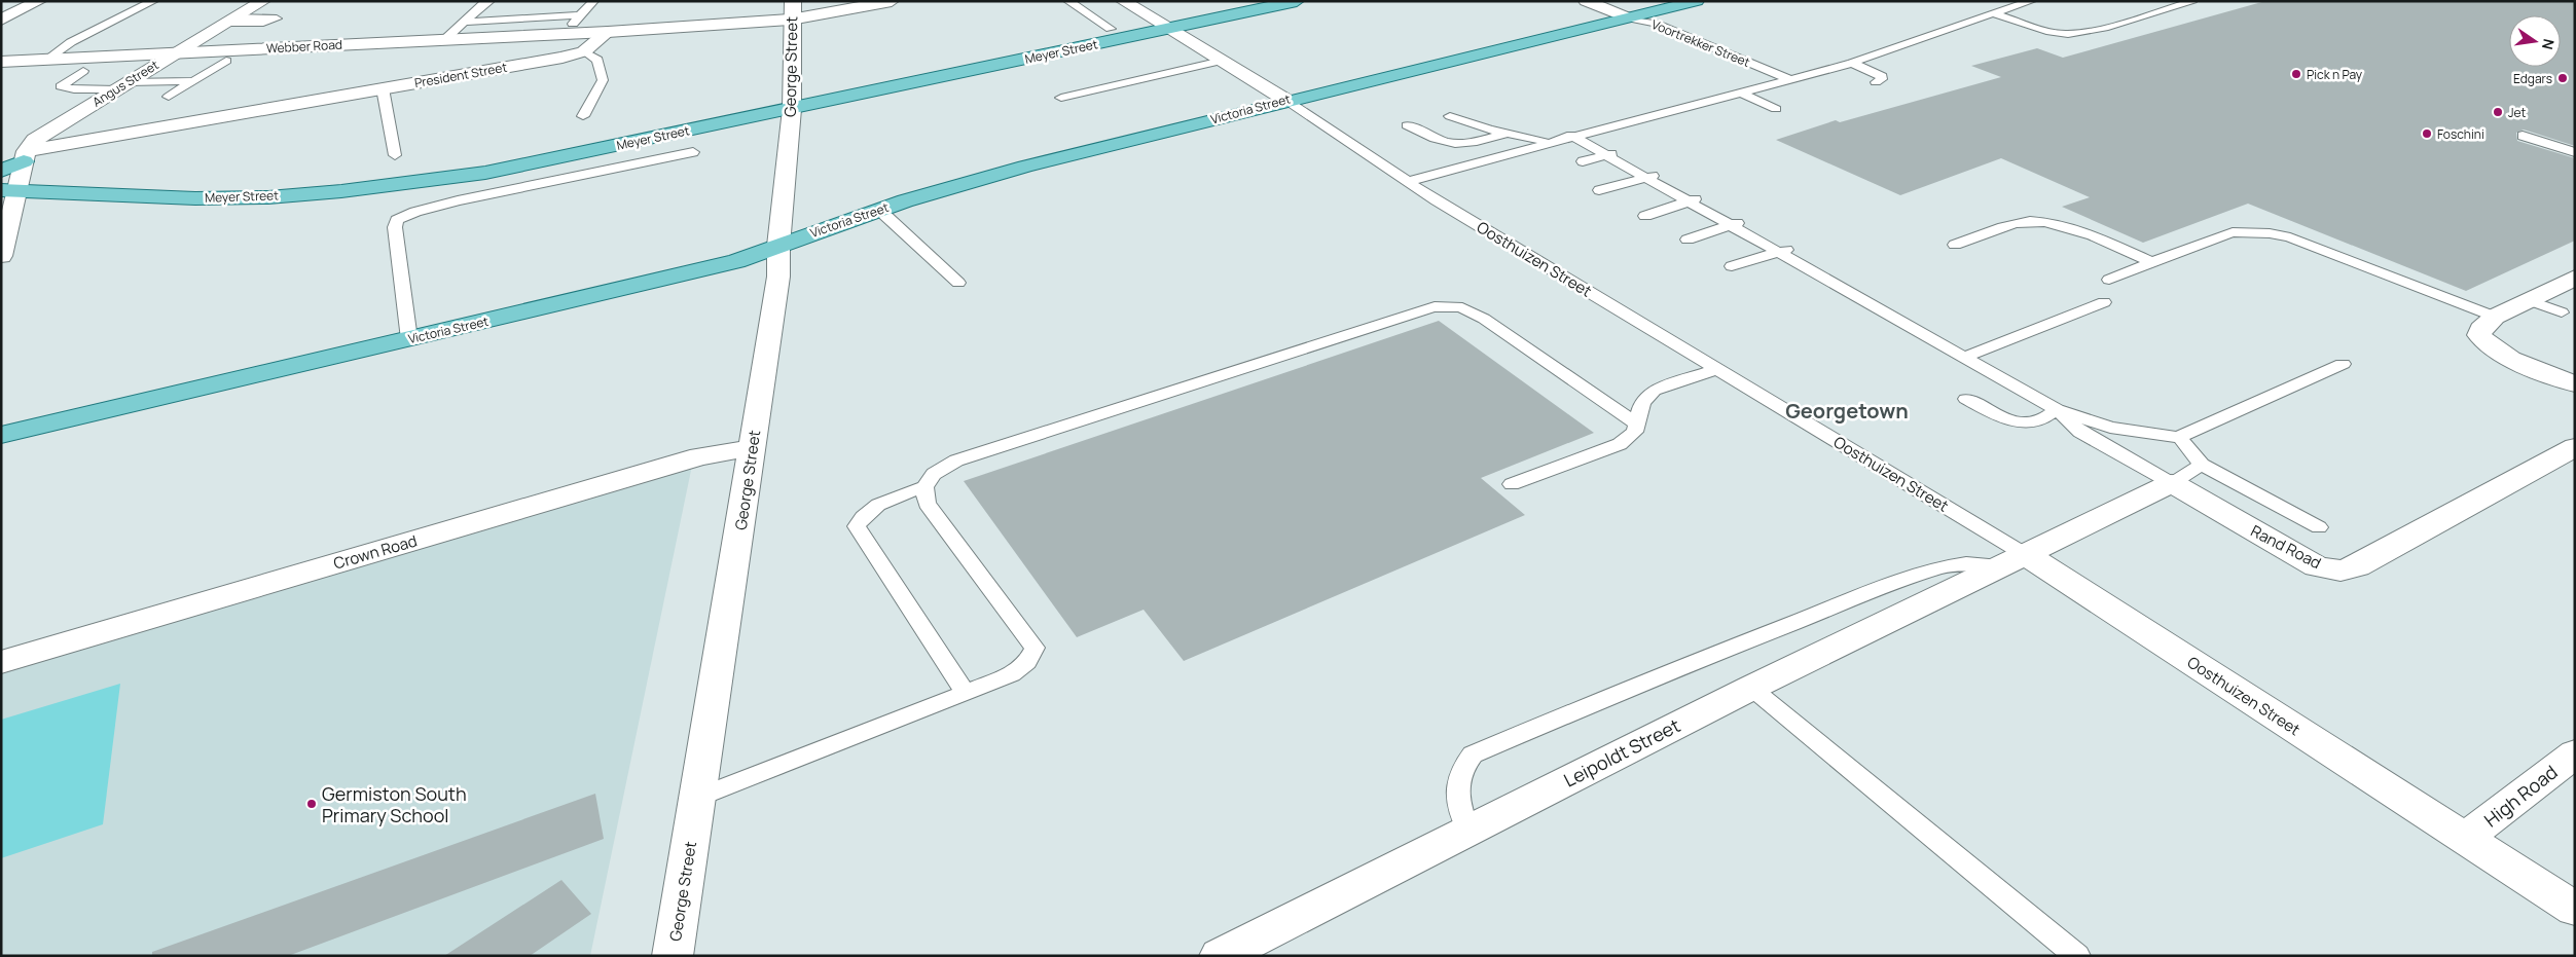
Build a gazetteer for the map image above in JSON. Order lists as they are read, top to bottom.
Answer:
{
  "streets": {
    "main road": ["Meyer Street", "Victoria Street"],
    "street": [
      "Voortrekker Street",
      "Webber Road",
      "George Street",
      "President Street",
      "Angus Street",
      "Oosthuizen Street",
      "Rand Road",
      "Crown Road",
      "Leipoldt Street",
      "High Road"
    ]
  },
  "crossings": [
    ["Voortrekker Street", "Victoria Street"],
    ["Webber Road", "President Street"],
    ["Webber Road", "Angus Street"],
    ["Meyer Street", "George Street"],
    ["Meyer Street", "Oosthuizen Street"],
    ["George Street", "Victoria Street"],
    ["George Street", "Crown Road"],
    ["President Street", "Angus Street"],
    ["Victoria Street", "Oosthuizen Street"],
    ["Oosthuizen Street", "Leipoldt Street"],
    ["Oosthuizen Street", "High Road"]
  ],
  "districts": ["Georgetown"],
  "places": [
    "Pick n Pay",
    "Edgars",
    "Jet",
    "Foschini",
    "Germiston South Primary School"
  ],
  "north": "right"
}
